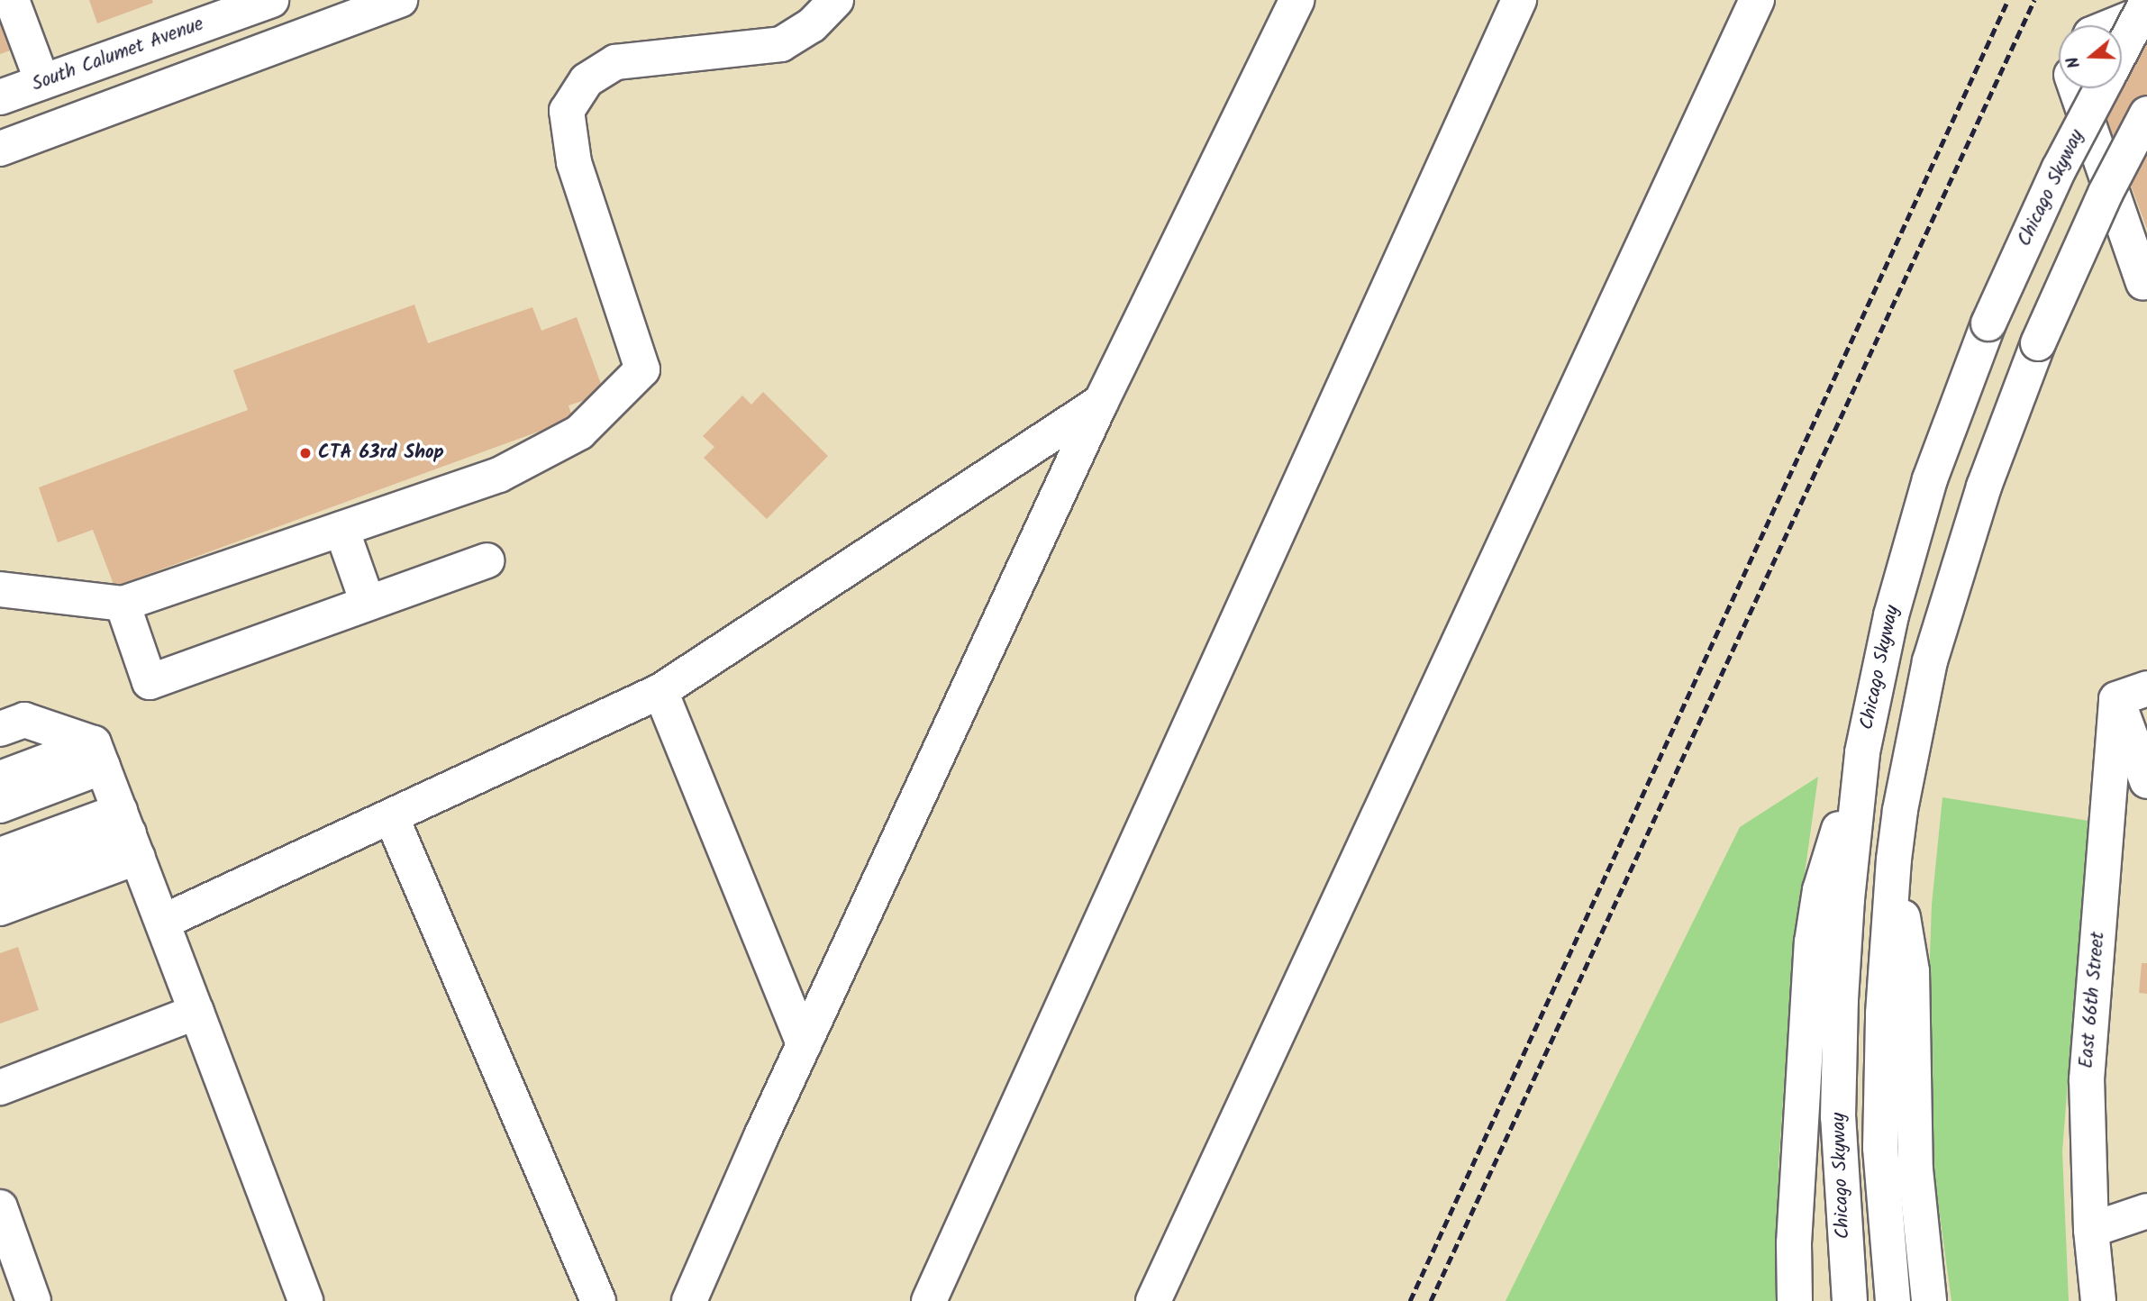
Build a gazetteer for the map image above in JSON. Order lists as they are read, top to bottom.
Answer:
{
  "streets": {
    "main road": ["South Calumet Avenue", "Chicago Skyway", "East 66th Street"]
  },
  "places": ["CTA 63rd Shop"],
  "north": "left"
}
